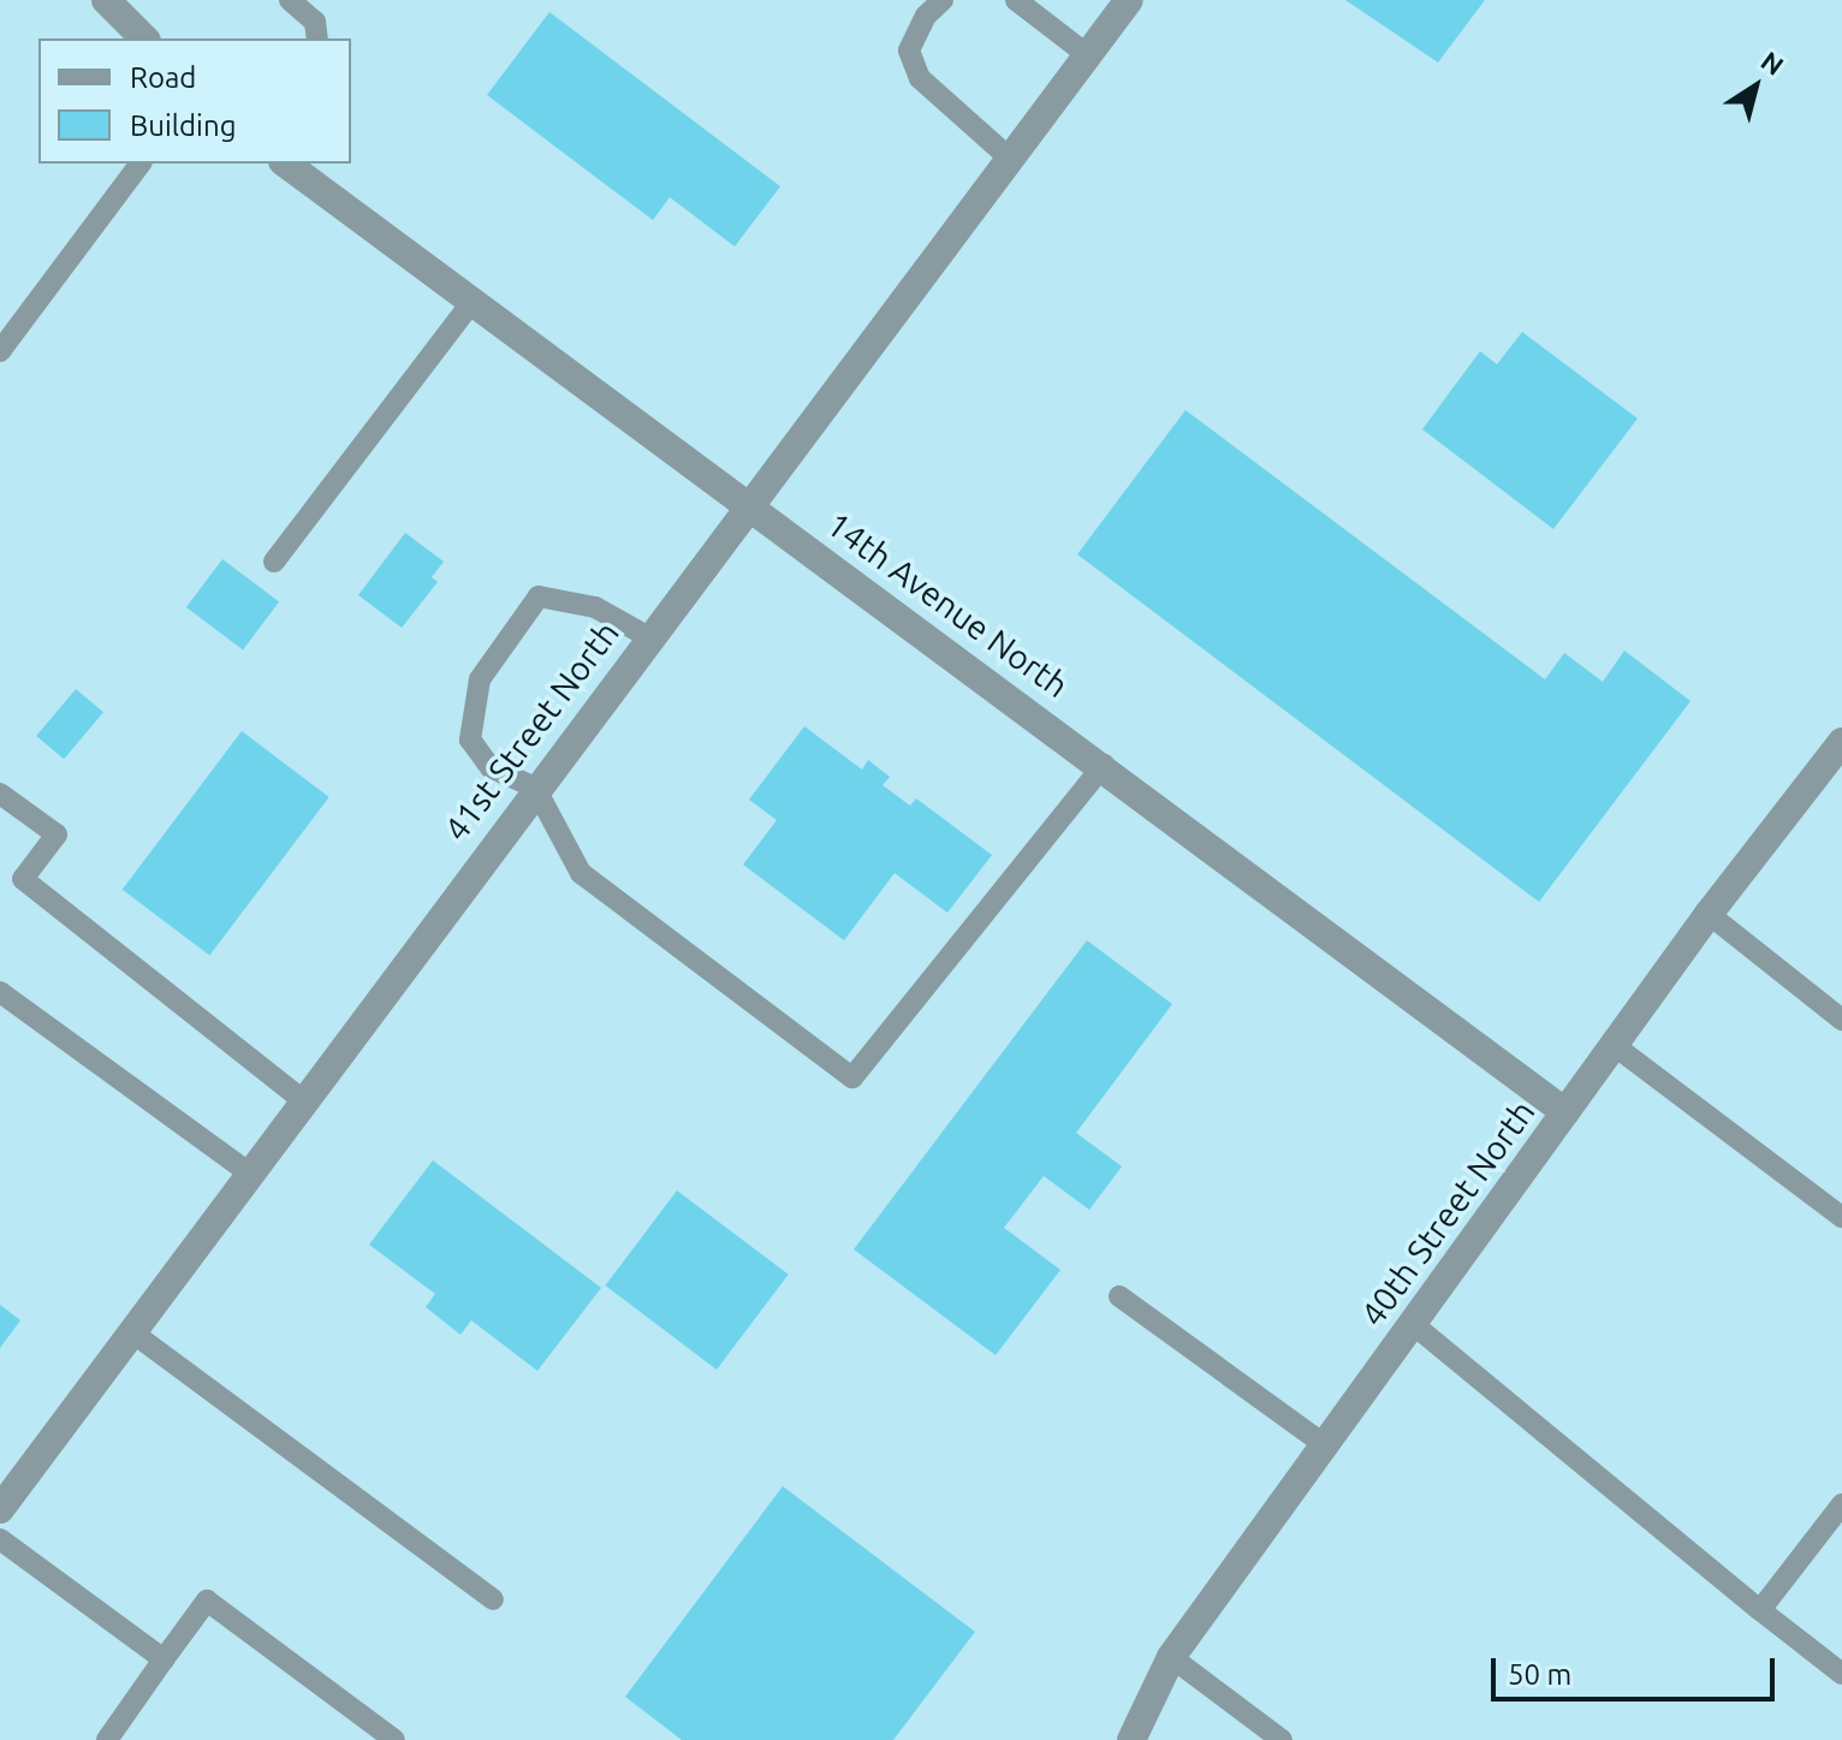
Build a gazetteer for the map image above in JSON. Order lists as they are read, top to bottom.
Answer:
{
  "streets": {
    "street": ["14th Avenue North", "41st Street North", "40th Street North"]
  },
  "crossings": [
    ["14th Avenue North", "41st Street North"],
    ["14th Avenue North", "40th Street North"]
  ],
  "legend": ["Road", "Building"],
  "scale_bar": "50 m",
  "north": "top right"
}
